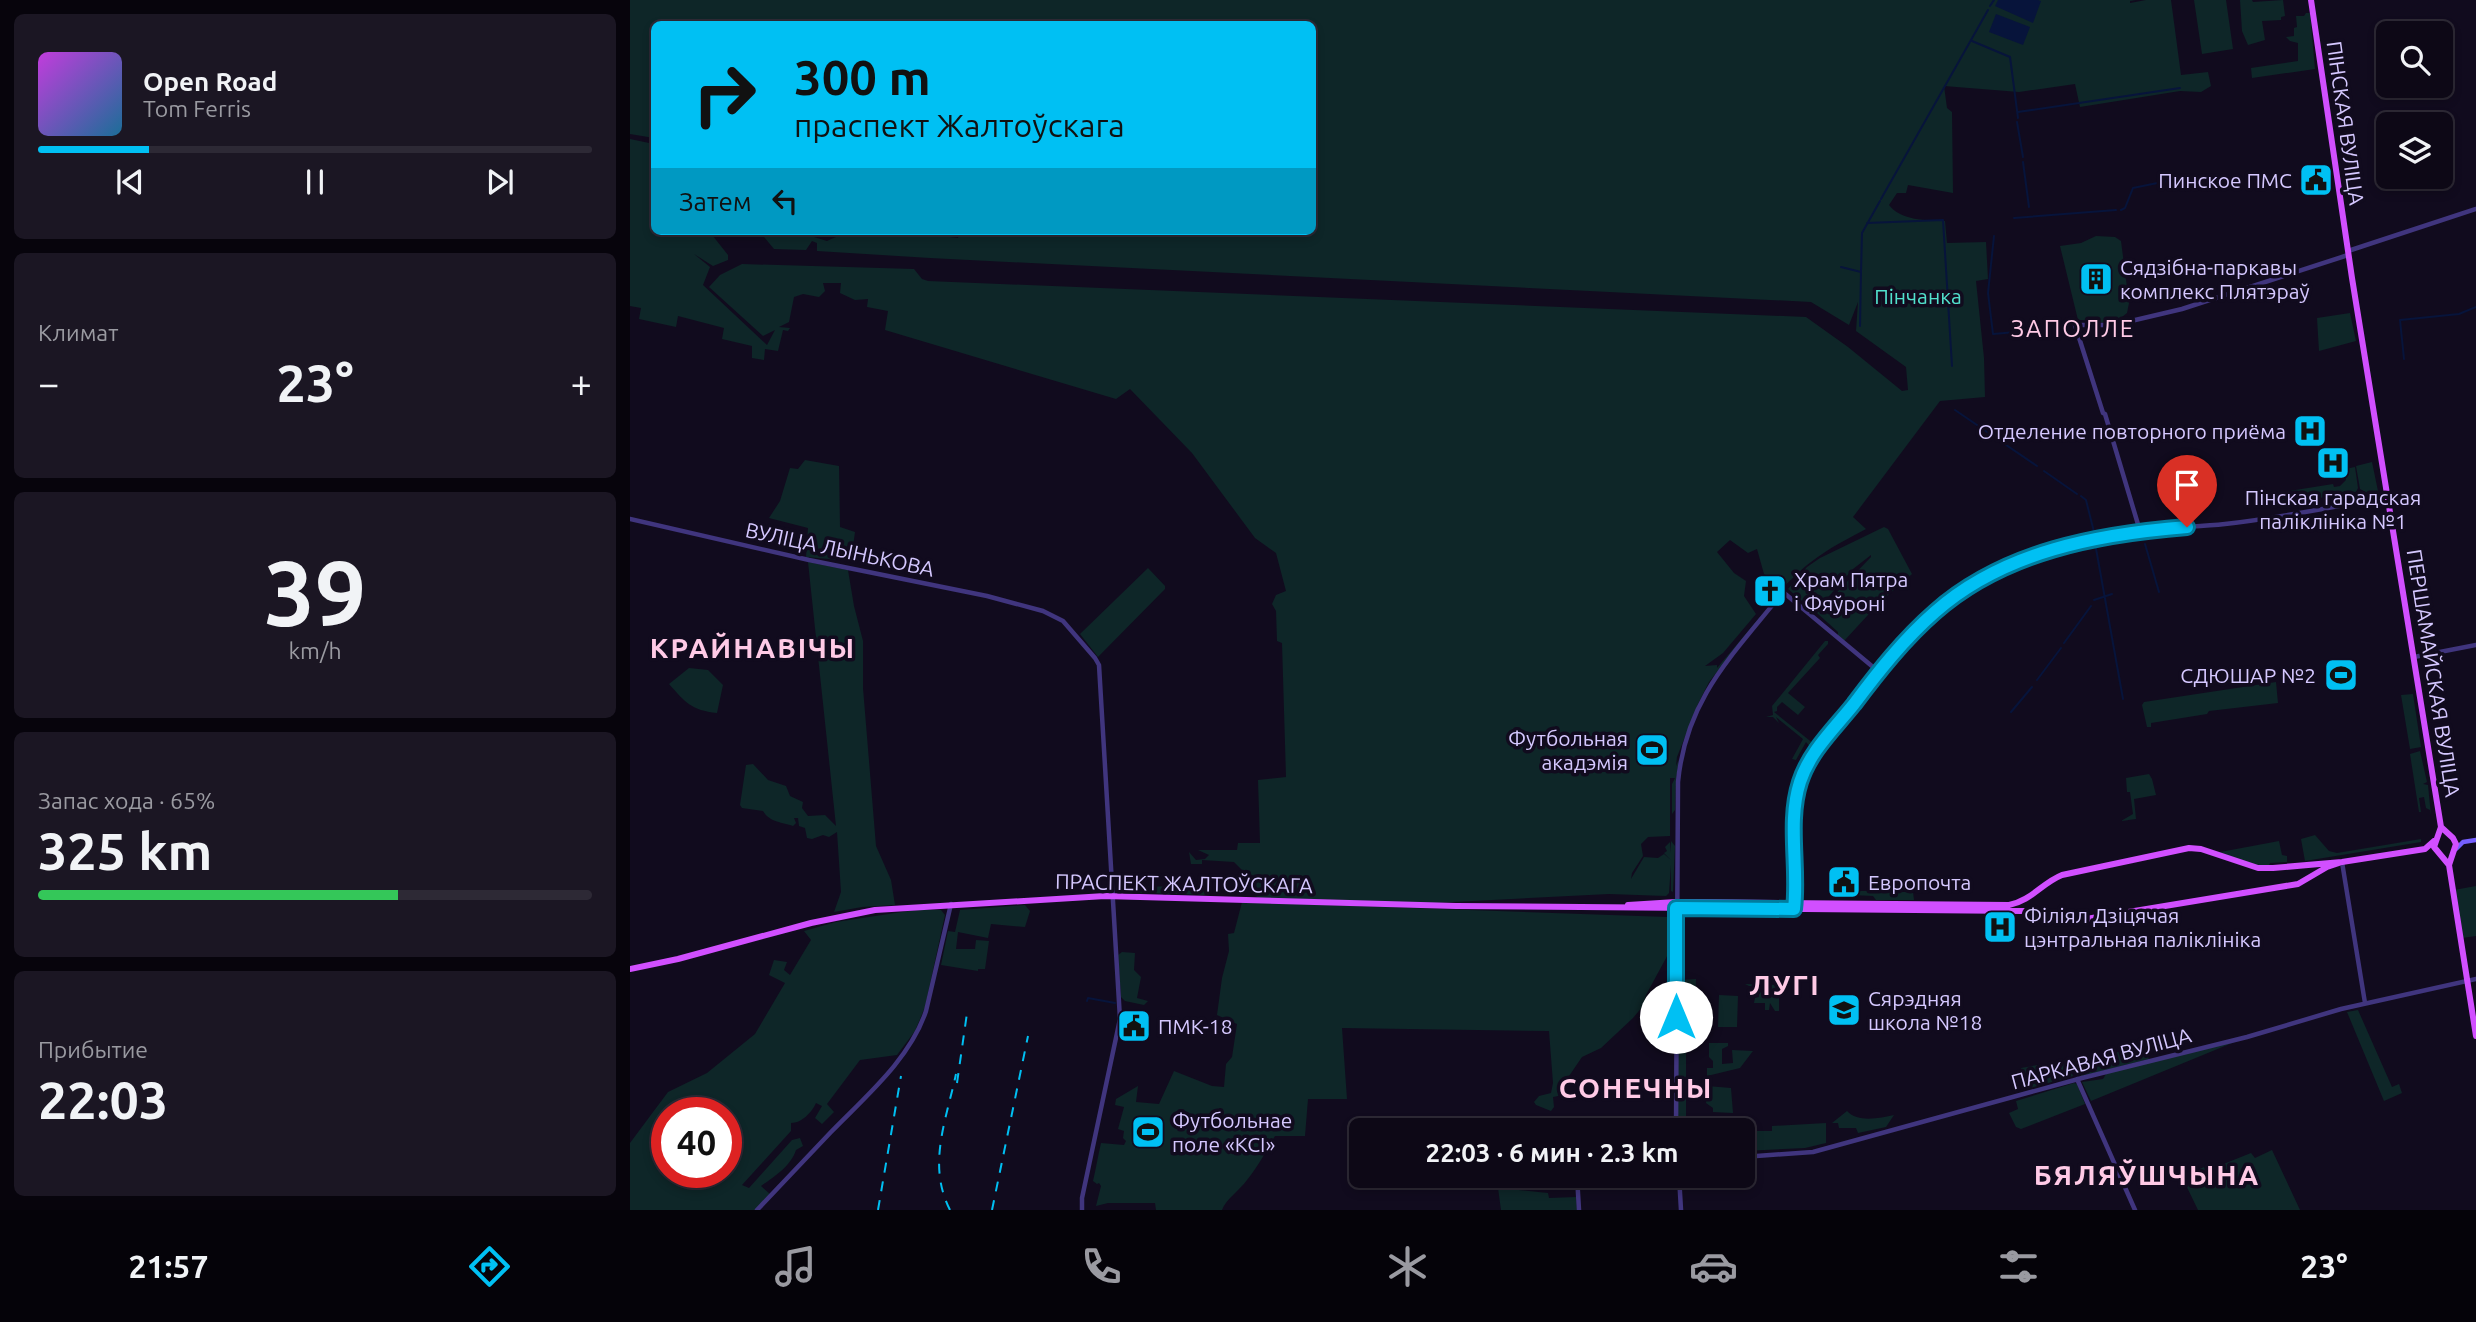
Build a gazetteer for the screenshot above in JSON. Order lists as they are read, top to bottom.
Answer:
{
  "streets": {
    "main road": ["ПІНСКАЯ ВУЛІЦА", "ПЕРШАМАЙСКАЯ ВУЛІЦА", "ПРАСПЕКТ ЖАЛТОЎСКАГА"],
    "street": ["ВУЛІЦА ЛЫНЬКОВА", "ПАРКАВАЯ ВУЛІЦА"]
  },
  "crossings": [
    ["ПІНСКАЯ ВУЛІЦА", "ПЕРШАМАЙСКАЯ ВУЛІЦА"],
    ["ВУЛІЦА ЛЫНЬКОВА", "ПРАСПЕКТ ЖАЛТОЎСКАГА"]
  ],
  "districts": [
    "ЗАПОЛЛЕ",
    "КРАЙНАВІЧЫ",
    "ЛУГІ",
    "СОНЕЧНЫ",
    "БЯЛЯЎШЧЫНА"
  ],
  "parks": ["Пінчанка"],
  "places": {
    "public building": ["Пинское ПМС", "Европочта", "ПМК-18"],
    "building": ["Сядзібна-паркавы комплекс Плятэраў"],
    "hospital": ["Отделение повторного приёма", "Пінская гарадская паліклініка №1", "Філіял Дзіцячая цэнтральная паліклініка"],
    "church": ["Храм Пятра і Фяўроні"],
    "sports": ["СДЮШАР №2", "Футбольная акадэмія", "Футбольнае поле «КСІ»"],
    "school or university": ["Сярэдняя школа №18"]
  },
  "page": {
    "turn": ["300 m", "праспект Жалтоўскага"],
    "song": ["Open Road", "Tom Ferris"],
    "then": "Затем",
    "tile": [
      "Климат",
      ["39", "km/h"],
      ["Запас хода · 65%", "325 km"],
      ["Прибытие", "22:03"]
    ],
    "heat": ["−", "23°", "+"],
    "limit": "40",
    "trip": "22:03 · 6 мин · 2.3 km",
    "tabs": ["21:57", "23°"]
  }
}
